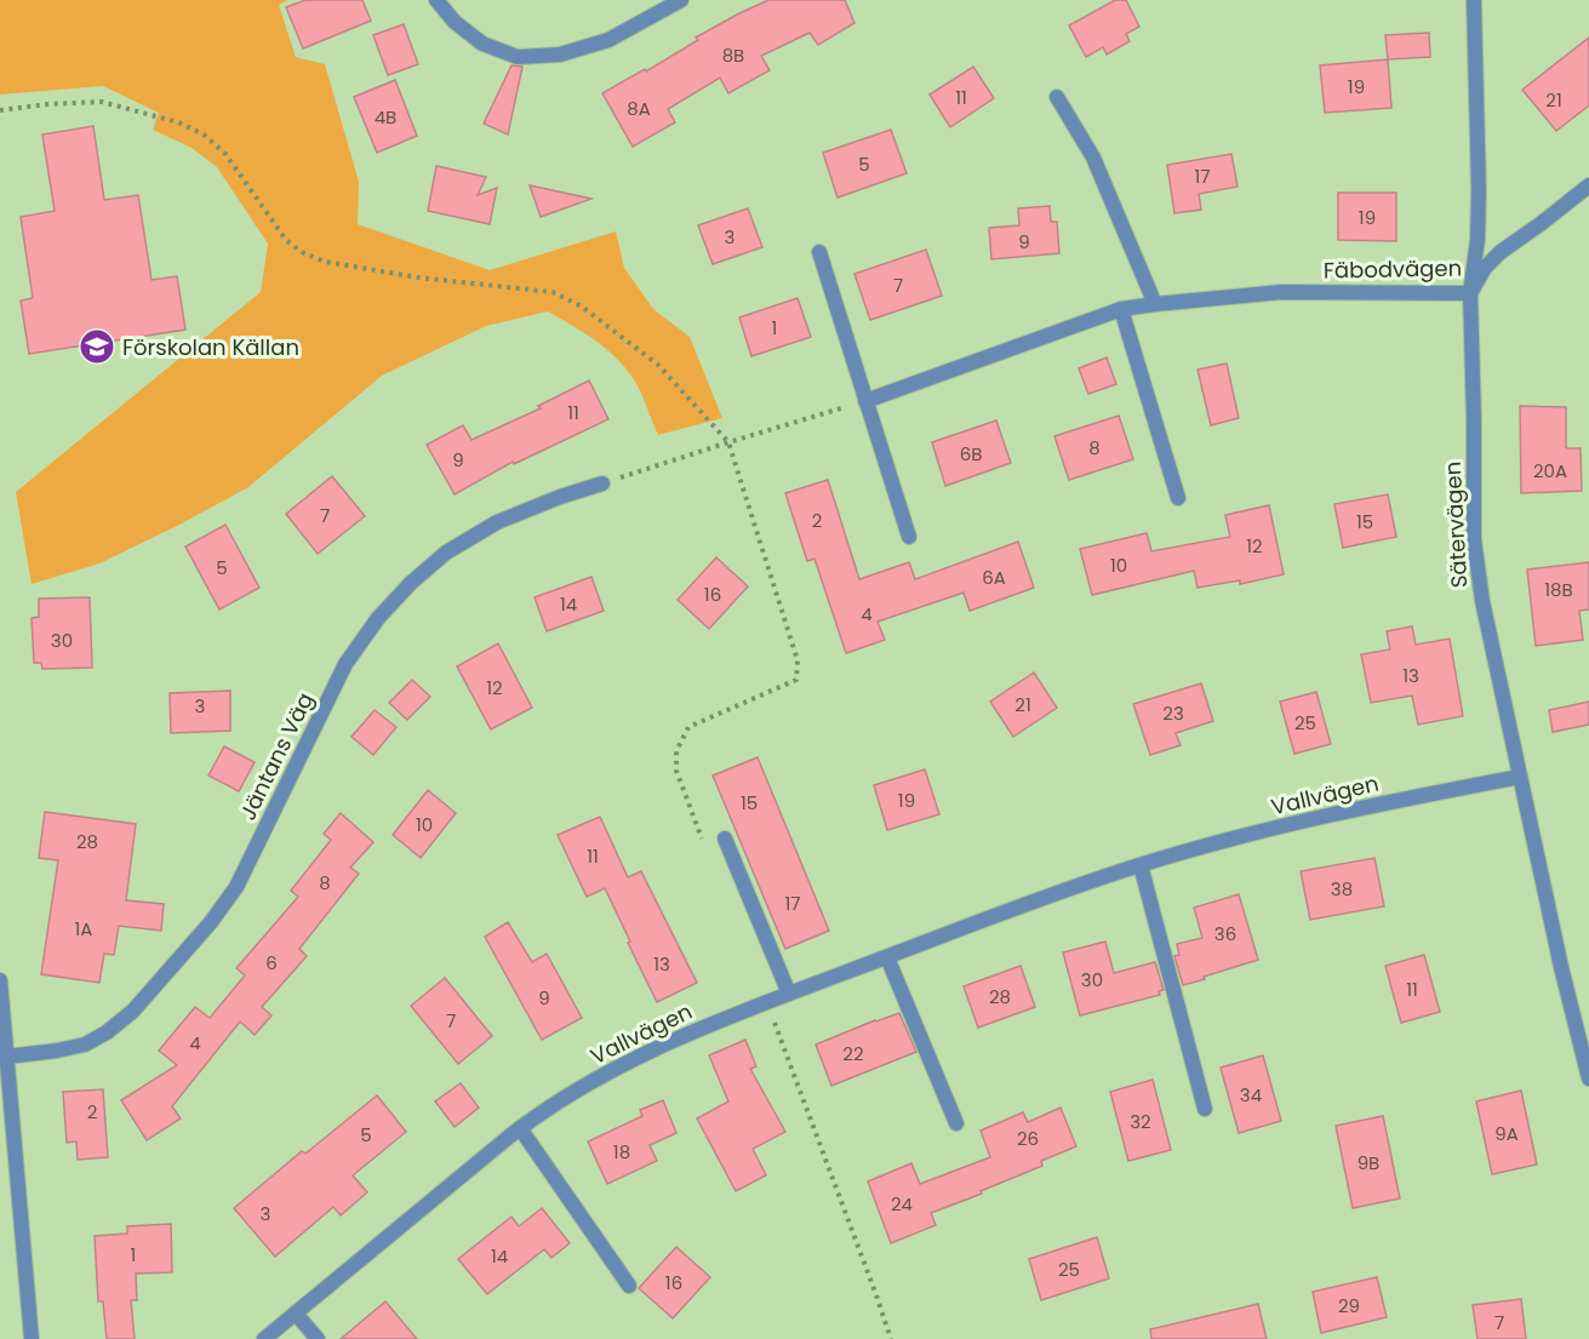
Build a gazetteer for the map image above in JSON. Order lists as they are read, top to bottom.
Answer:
{
  "streets": {
    "street": [
      "Fäbodvägen",
      "Sätervägen",
      "Jäntans Väg",
      "Vallvägen"
    ]
  },
  "crossings": [
    ["Fäbodvägen", "Sätervägen"],
    ["Sätervägen", "Vallvägen"]
  ],
  "places": {
    "school or university": ["Förskolan Källan"]
  },
  "house_numbers": [
    "8B",
    "19",
    "11",
    "21",
    "8A",
    "4B",
    "5",
    "17",
    "19",
    "3",
    "9",
    "7",
    "1",
    "11",
    "8",
    "6B",
    "9",
    "20A",
    "7",
    "2",
    "15",
    "12",
    "10",
    "5",
    "6A",
    "18B",
    "16",
    "14",
    "4",
    "30",
    "13",
    "12",
    "21",
    "3",
    "23",
    "25",
    "19",
    "15",
    "10",
    "28",
    "11",
    "8",
    "38",
    "17",
    "1A",
    "36",
    "6",
    "13",
    "30",
    "11",
    "28",
    "9",
    "7",
    "4",
    "22",
    "34",
    "2",
    "32",
    "9A",
    "5",
    "26",
    "18",
    "9B",
    "24",
    "3",
    "1",
    "14",
    "25",
    "16",
    "29",
    "7"
  ]
}
